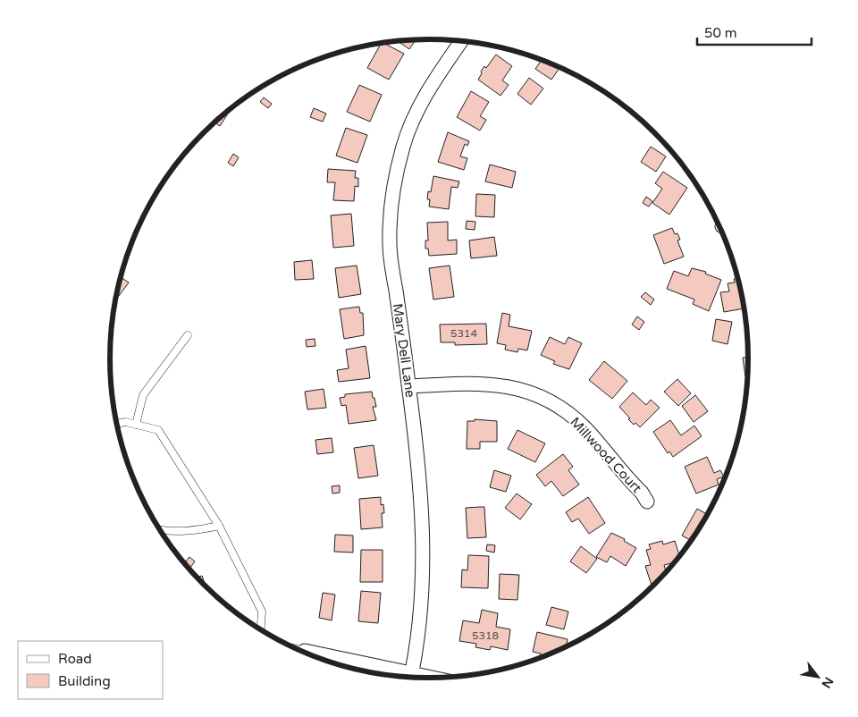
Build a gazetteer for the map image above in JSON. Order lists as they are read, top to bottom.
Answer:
{
  "streets": {
    "street": ["Mary Dell Lane", "Millwood Court"]
  },
  "crossings": [
    ["Mary Dell Lane", "Millwood Court"]
  ],
  "house_numbers": ["5314", "5318"],
  "legend": ["Road", "Building"],
  "scale_bar": "50 m",
  "north": "bottom right"
}
